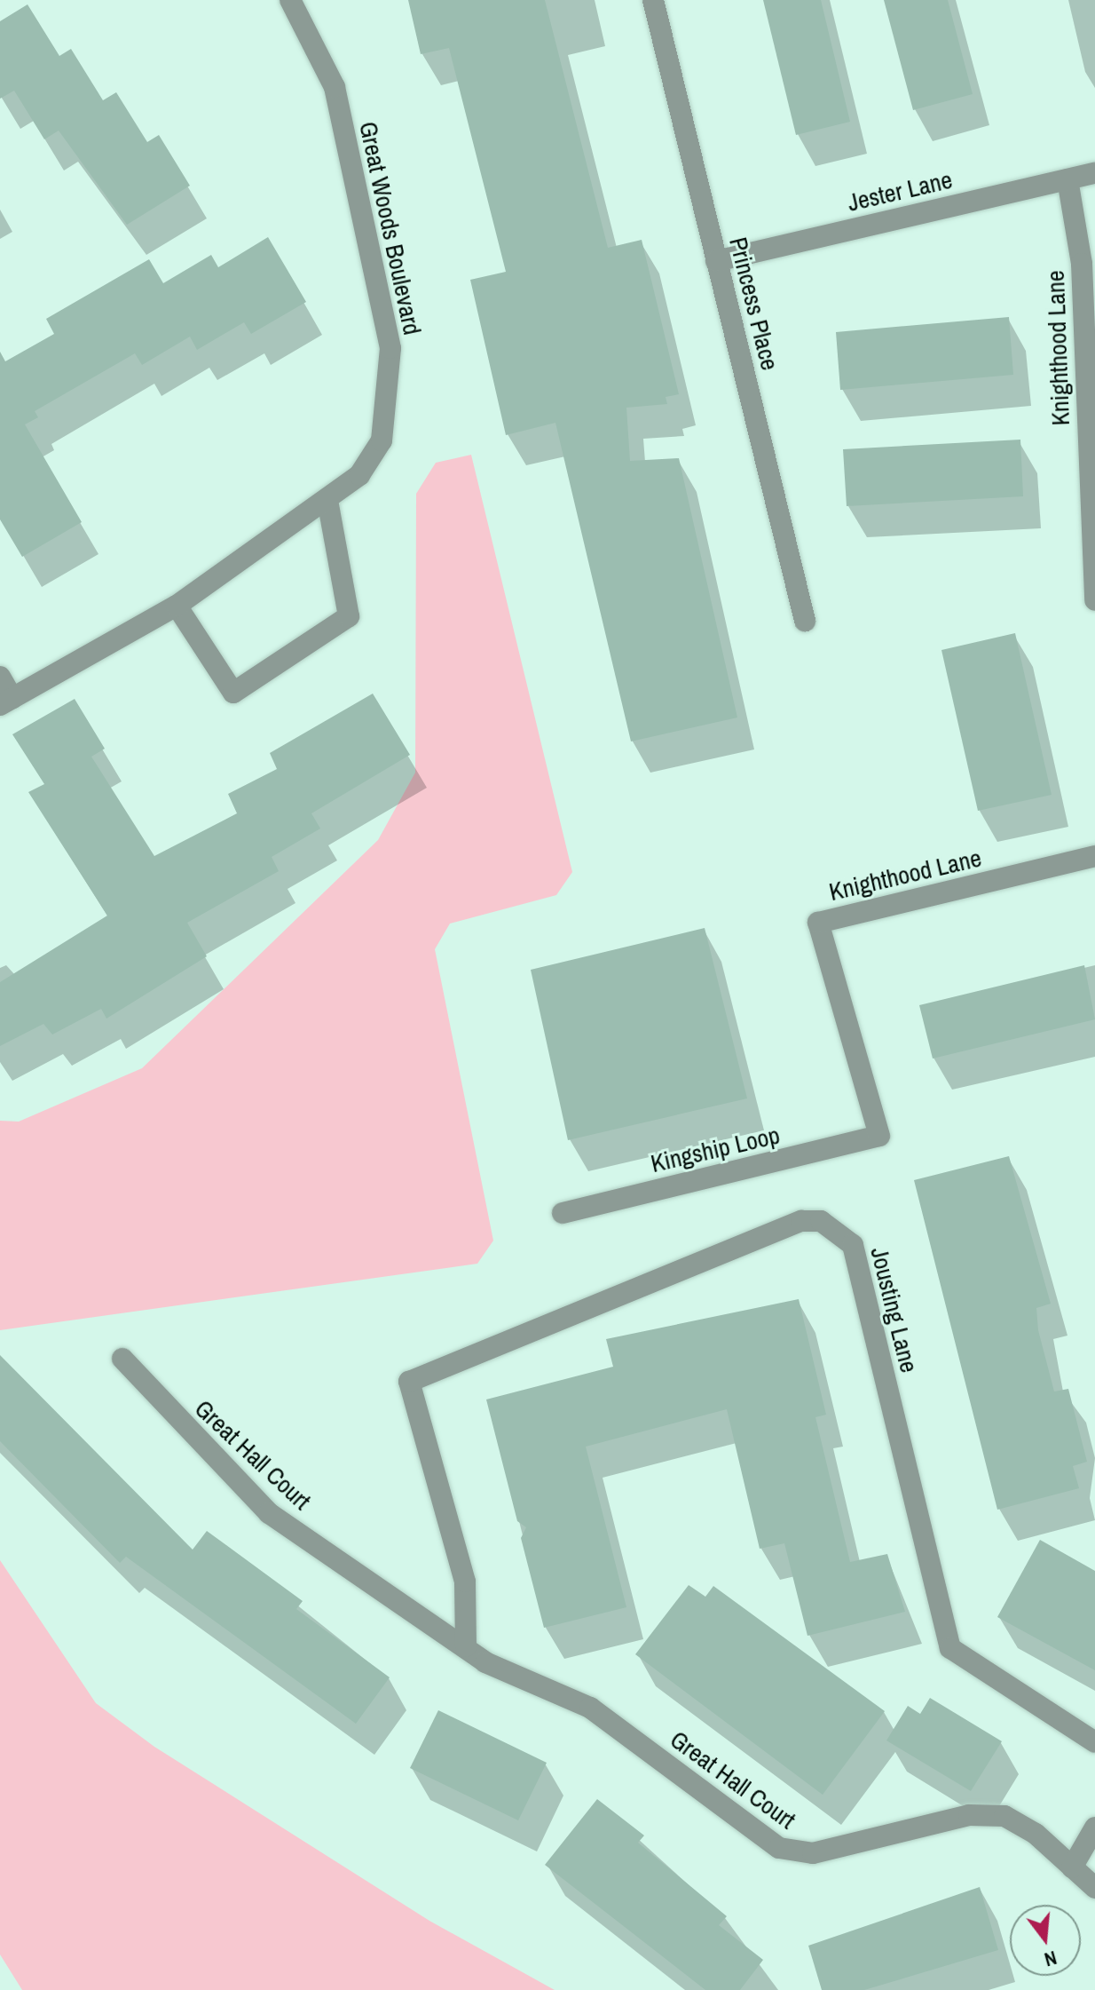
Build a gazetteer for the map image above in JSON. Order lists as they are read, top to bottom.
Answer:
{
  "streets": {
    "street": [
      "Jester Lane",
      "Great Woods Boulevard",
      "Princess Place",
      "Knighthood Lane",
      "Kingship Loop",
      "Jousting Lane",
      "Great Hall Court"
    ]
  },
  "crossings": [
    ["Jester Lane", "Princess Place"],
    ["Jester Lane", "Knighthood Lane"],
    ["Knighthood Lane", "Kingship Loop"],
    ["Jousting Lane", "Great Hall Court"]
  ],
  "north": "bottom"
}
